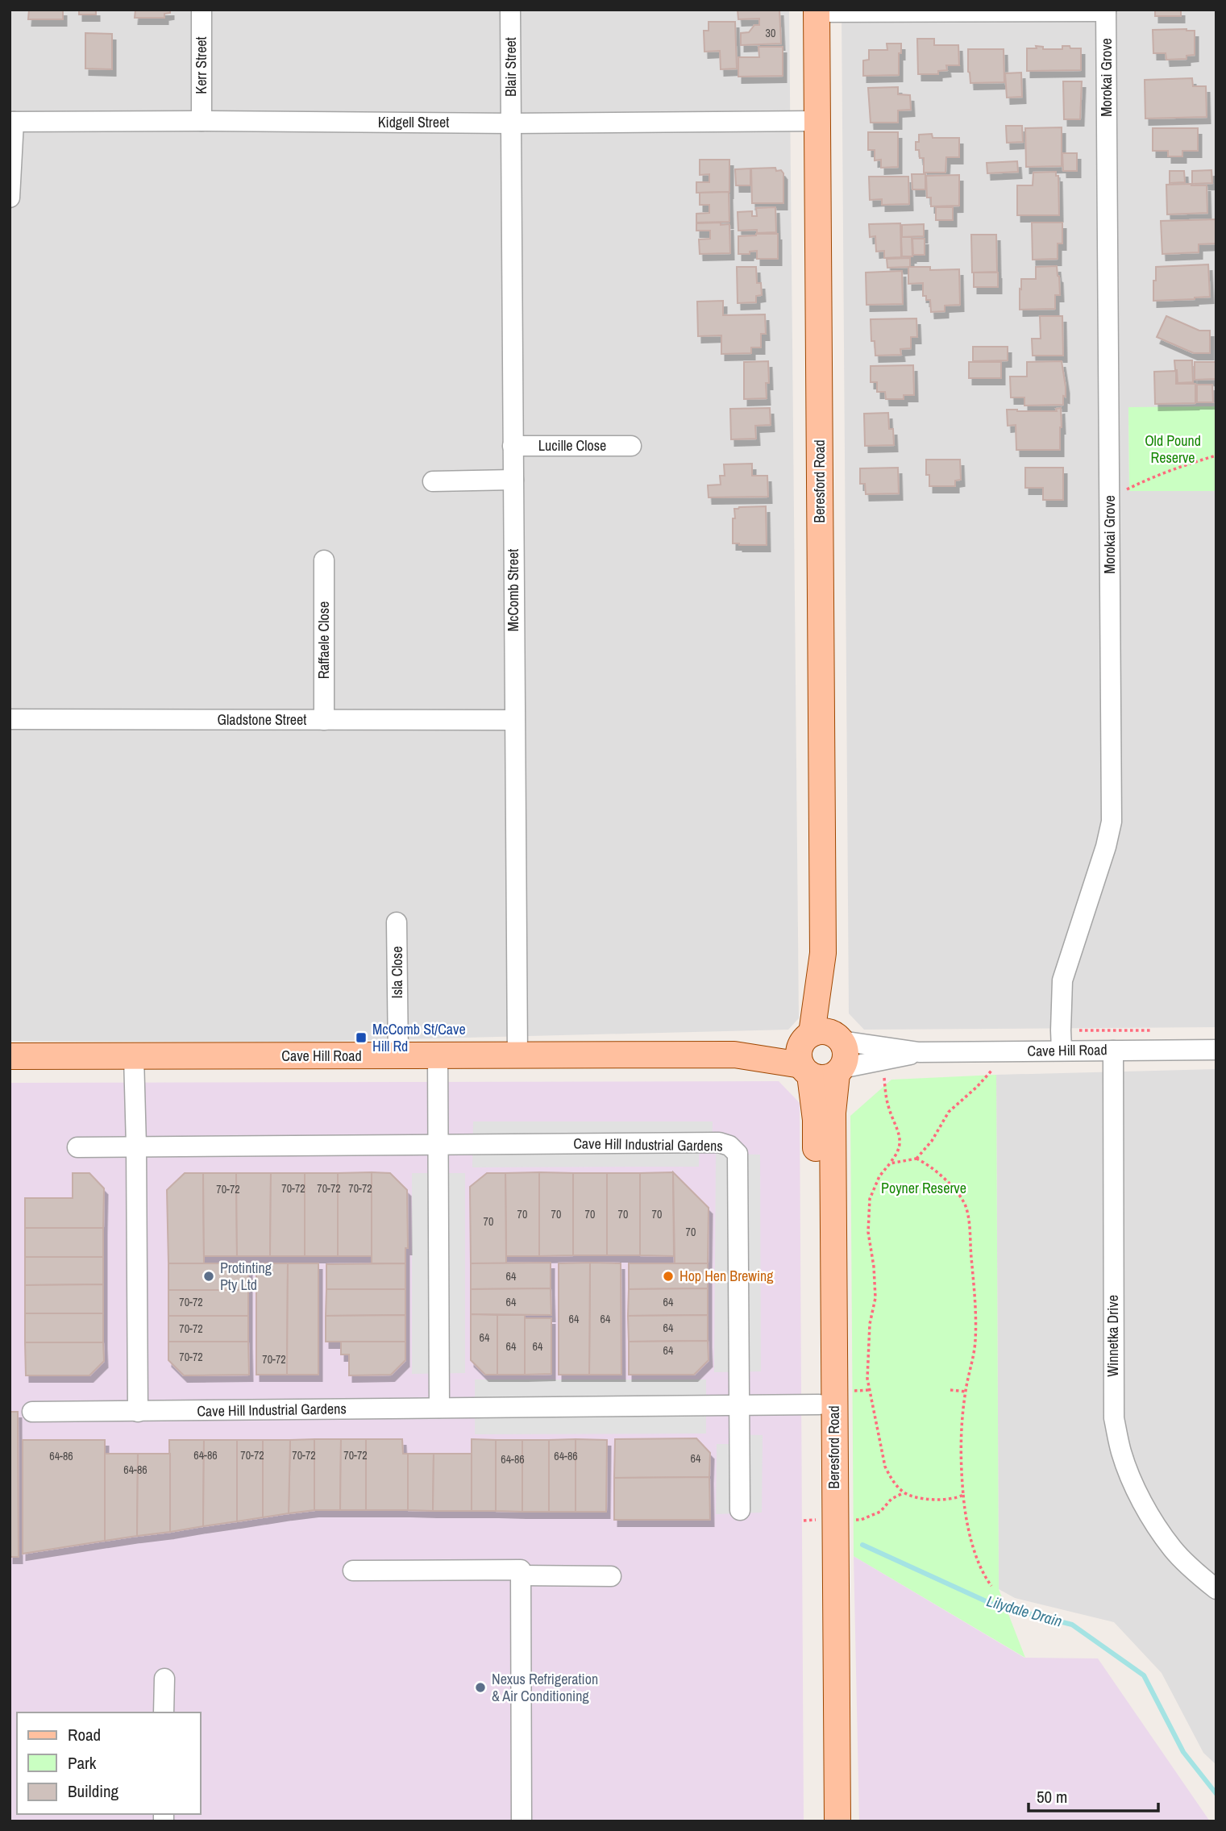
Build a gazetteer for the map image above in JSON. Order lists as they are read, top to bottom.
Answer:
{
  "streets": {
    "main road": ["Beresford Road", "Cave Hill Road"],
    "street": [
      "Kerr Street",
      "Blair Street",
      "Morokai Grove",
      "Kidgell Street",
      "Lucille Close",
      "McComb Street",
      "Raffaele Close",
      "Gladstone Street",
      "Isla Close",
      "Cave Hill Industrial Gardens",
      "Winnetka Drive"
    ]
  },
  "crossings": [
    ["Kerr Street", "Kidgell Street"],
    ["Blair Street", "Kidgell Street"],
    ["Blair Street", "McComb Street"],
    ["Morokai Grove", "Cave Hill Road"],
    ["Kidgell Street", "Beresford Road"],
    ["Kidgell Street", "McComb Street"],
    ["Lucille Close", "McComb Street"],
    ["Beresford Road", "Cave Hill Road"],
    ["Beresford Road", "Cave Hill Industrial Gardens"],
    ["McComb Street", "Gladstone Street"],
    ["McComb Street", "Cave Hill Road"],
    ["Raffaele Close", "Gladstone Street"],
    ["Isla Close", "Cave Hill Road"],
    ["Cave Hill Road", "Winnetka Drive"]
  ],
  "water": ["Lilydale Drain"],
  "parks": ["Old Pound Reserve", "Poyner Reserve"],
  "places": {
    "transit": ["McComb St/Cave Hill Rd"],
    "other": ["Protinting Pty Ltd", "Hop Hen Brewing", "Nexus Refrigeration & Air Conditioning"]
  },
  "house_numbers": [
    "30",
    "70-72",
    "70-72",
    "70-72",
    "70-72",
    "70",
    "70",
    "70",
    "70",
    "70",
    "70",
    "70",
    "64",
    "70-72",
    "64",
    "64",
    "64",
    "64",
    "64",
    "70-72",
    "64",
    "64",
    "64",
    "64",
    "70-72",
    "70-72",
    "64-86",
    "70-72",
    "70-72",
    "70-72",
    "64-86",
    "64-86",
    "64",
    "64-86",
    "64-86"
  ],
  "legend": ["Road", "Park", "Building"],
  "scale_bar": "50 m"
}
